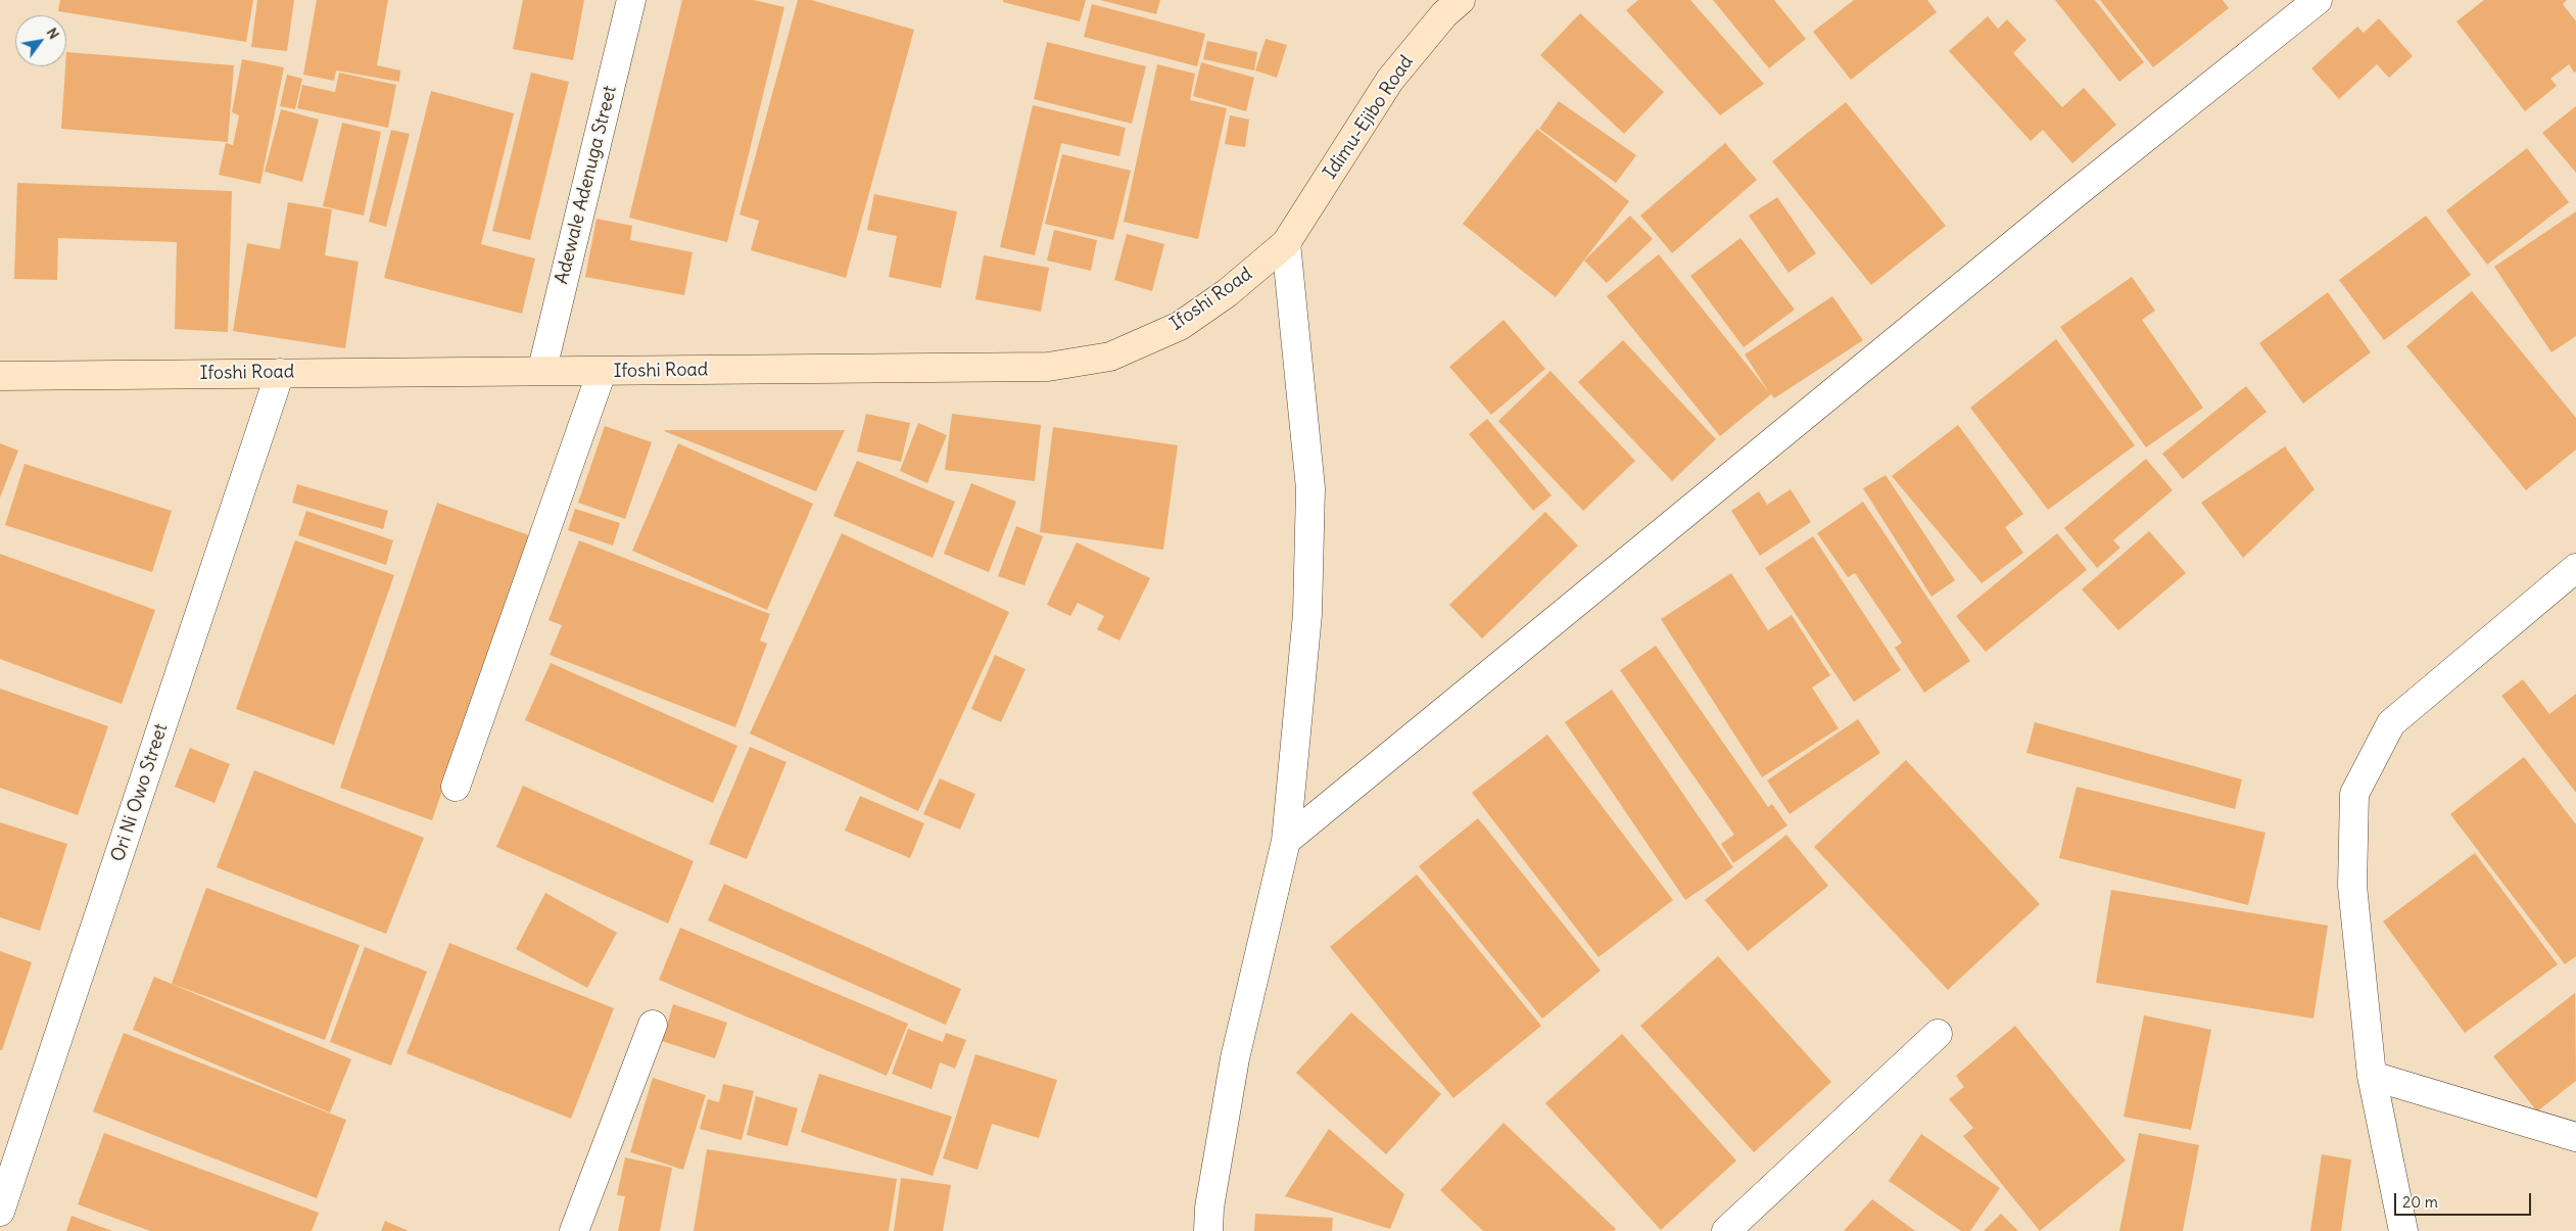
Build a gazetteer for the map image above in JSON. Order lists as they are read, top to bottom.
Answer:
{
  "streets": {
    "main road": ["Idimu-Ejibo Road", "Ifoshi Road"],
    "street": ["Adewale Adenuga Street", "Ori Ni Owo Street"]
  },
  "crossings": [
    ["Idimu-Ejibo Road", "Ifoshi Road"],
    ["Adewale Adenuga Street", "Ifoshi Road"],
    ["Ifoshi Road", "Ori Ni Owo Street"]
  ],
  "scale_bar": "20 m",
  "north": "top right"
}
